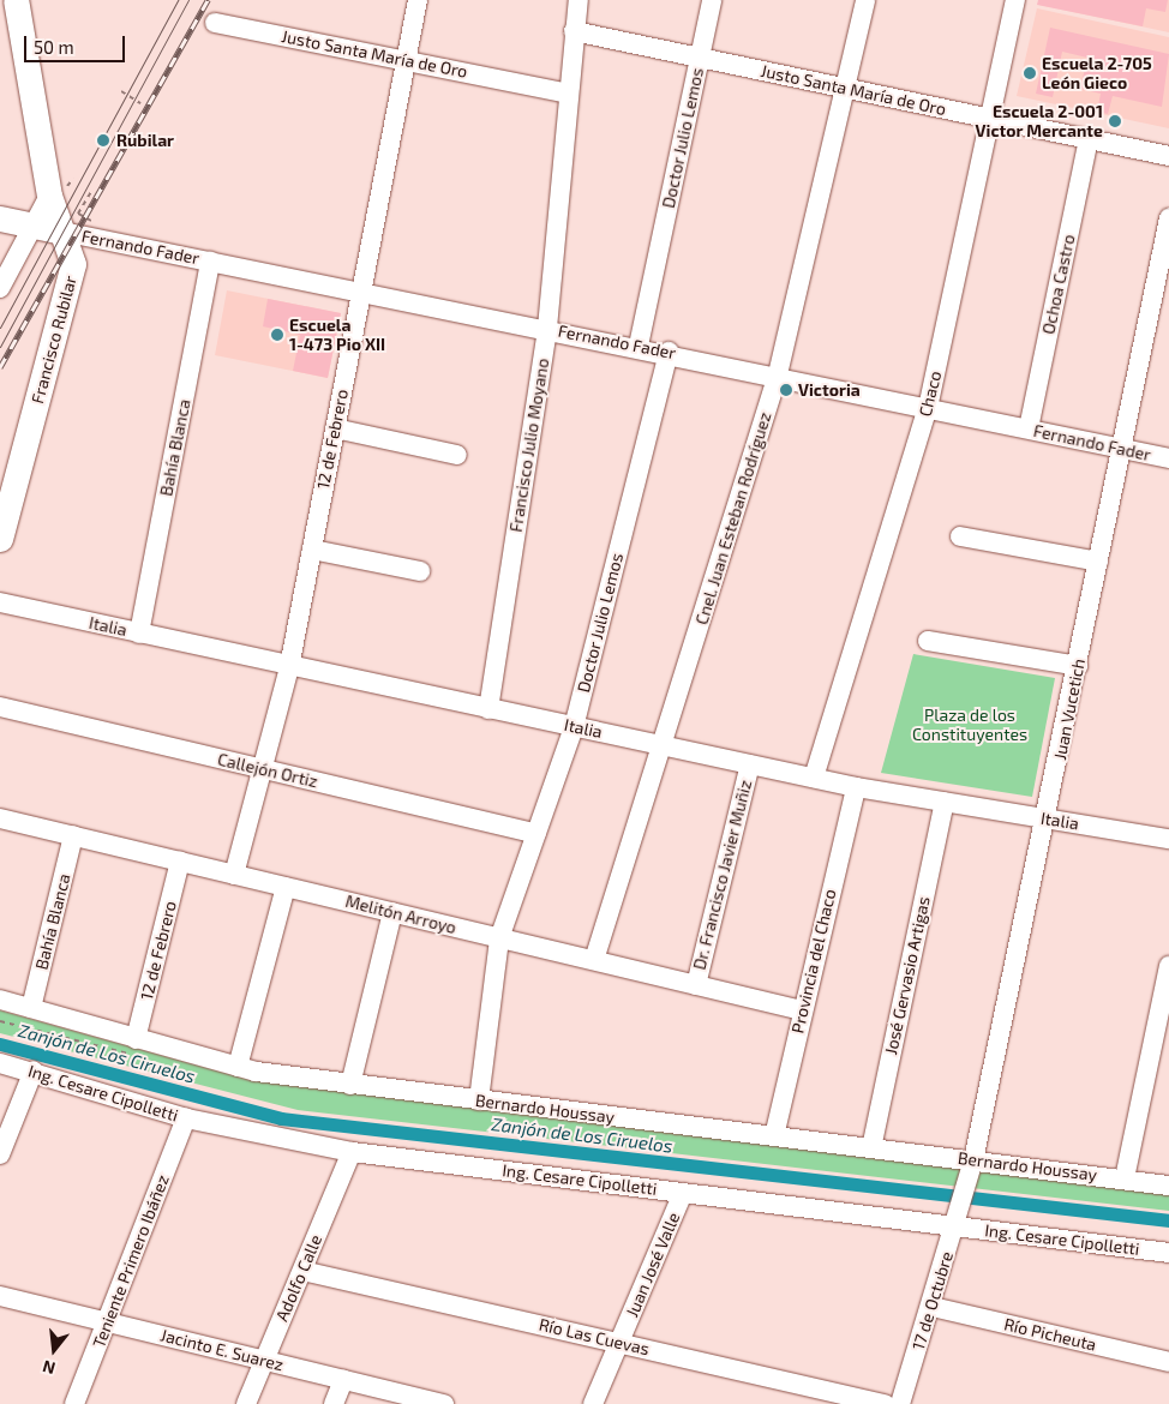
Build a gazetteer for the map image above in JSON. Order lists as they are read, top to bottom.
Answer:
{
  "streets": {
    "main road": ["Francisco Rubilar"],
    "street": [
      "Justo Santa María de Oro",
      "Doctor Julio Lemos",
      "Fernando Fader",
      "Ochoa Castro",
      "Chaco",
      "12 de Febrero",
      "Francisco Julio Moyano",
      "Bahía Blanca",
      "Cnel. Juan Esteban Rodríguez",
      "Italia",
      "Juan Vucetich",
      "Callejón Ortiz",
      "Dr. Francisco Javier Muñiz",
      "Melitón Arroyo",
      "Provincia del Chaco",
      "José Gervasio Artigas",
      "Ing. Cesare Cipolletti",
      "Bernardo Houssay",
      "Teniente Primero Ibáñez",
      "Juan José Valle",
      "Adolfo Calle",
      "17 de Octubre",
      "Río Picheuta",
      "Río Las Cuevas",
      "Jacinto E. Suarez"
    ]
  },
  "crossings": [
    ["Justo Santa María de Oro", "Doctor Julio Lemos"],
    ["Justo Santa María de Oro", "Ochoa Castro"],
    ["Justo Santa María de Oro", "Chaco"],
    ["Justo Santa María de Oro", "12 de Febrero"],
    ["Justo Santa María de Oro", "Francisco Julio Moyano"],
    ["Justo Santa María de Oro", "Cnel. Juan Esteban Rodríguez"],
    ["Doctor Julio Lemos", "Fernando Fader"],
    ["Doctor Julio Lemos", "Italia"],
    ["Doctor Julio Lemos", "Callejón Ortiz"],
    ["Doctor Julio Lemos", "Melitón Arroyo"],
    ["Doctor Julio Lemos", "Bernardo Houssay"],
    ["Fernando Fader", "Ochoa Castro"],
    ["Fernando Fader", "Francisco Rubilar"],
    ["Fernando Fader", "Chaco"],
    ["Fernando Fader", "12 de Febrero"],
    ["Fernando Fader", "Francisco Julio Moyano"],
    ["Fernando Fader", "Bahía Blanca"],
    ["Fernando Fader", "Cnel. Juan Esteban Rodríguez"],
    ["Fernando Fader", "Juan Vucetich"],
    ["Chaco", "Italia"],
    ["12 de Febrero", "Italia"],
    ["12 de Febrero", "Callejón Ortiz"],
    ["12 de Febrero", "Melitón Arroyo"],
    ["12 de Febrero", "Bernardo Houssay"],
    ["Francisco Julio Moyano", "Italia"],
    ["Bahía Blanca", "Italia"],
    ["Bahía Blanca", "Melitón Arroyo"],
    ["Bahía Blanca", "Bernardo Houssay"],
    ["Cnel. Juan Esteban Rodríguez", "Italia"],
    ["Cnel. Juan Esteban Rodríguez", "Melitón Arroyo"],
    ["Italia", "Juan Vucetich"],
    ["Italia", "Dr. Francisco Javier Muñiz"],
    ["Italia", "Provincia del Chaco"],
    ["Italia", "José Gervasio Artigas"],
    ["Juan Vucetich", "Ing. Cesare Cipolletti"],
    ["Juan Vucetich", "Bernardo Houssay"],
    ["Juan Vucetich", "17 de Octubre"],
    ["Dr. Francisco Javier Muñiz", "Melitón Arroyo"],
    ["Melitón Arroyo", "Provincia del Chaco"],
    ["Provincia del Chaco", "Bernardo Houssay"],
    ["José Gervasio Artigas", "Bernardo Houssay"],
    ["Ing. Cesare Cipolletti", "Teniente Primero Ibáñez"],
    ["Ing. Cesare Cipolletti", "Juan José Valle"],
    ["Ing. Cesare Cipolletti", "Adolfo Calle"],
    ["Ing. Cesare Cipolletti", "17 de Octubre"],
    ["Teniente Primero Ibáñez", "Jacinto E. Suarez"],
    ["Juan José Valle", "Río Las Cuevas"],
    ["Adolfo Calle", "Río Las Cuevas"],
    ["Adolfo Calle", "Jacinto E. Suarez"],
    ["17 de Octubre", "Río Picheuta"]
  ],
  "water": ["Zanjón de Los Ciruelos"],
  "parks": ["Plaza de los Constituyentes"],
  "places": [
    "Escuela 2-705 León Gieco",
    "Escuela 2-001 Victor Mercante",
    "Rubilar",
    "Escuela 1-473 Pio XII",
    "Victoria"
  ],
  "scale_bar": "50 m",
  "north": "bottom"
}
